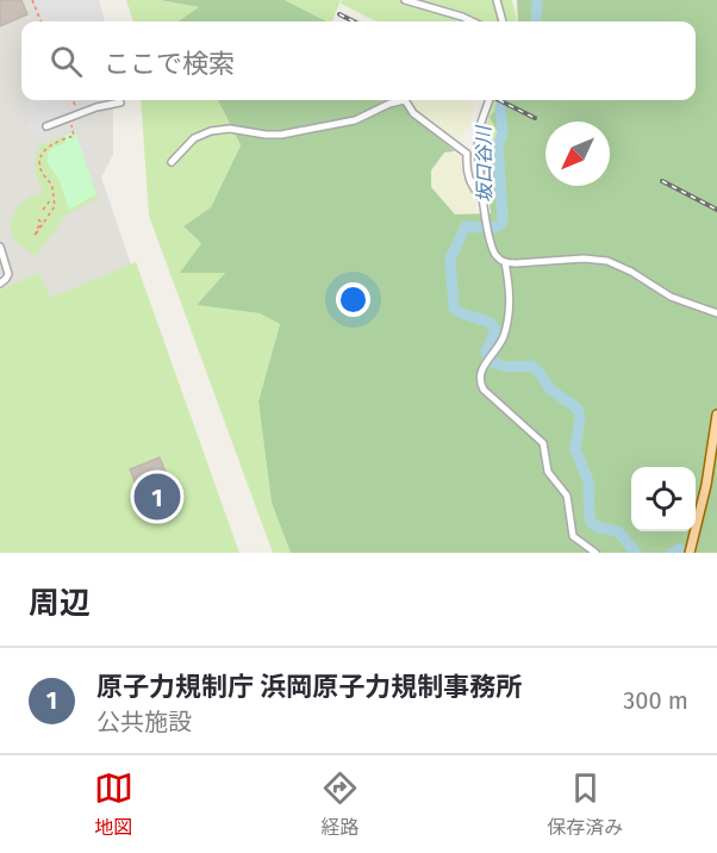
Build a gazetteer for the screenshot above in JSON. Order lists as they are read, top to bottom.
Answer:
{
  "water": ["坂口谷川"],
  "north": "bottom left",
  "page": {
    "search": "ここで検索",
    "pins": "1",
    "heading": "周辺",
    "list": [
      {
        "mark": "1",
        "name": "原子力規制庁 浜岡原子力規制事務所",
        "note": "公共施設",
        "value": "300 m"
      }
    ],
    "nav": ["地図", "経路", "保存済み"]
  }
}
